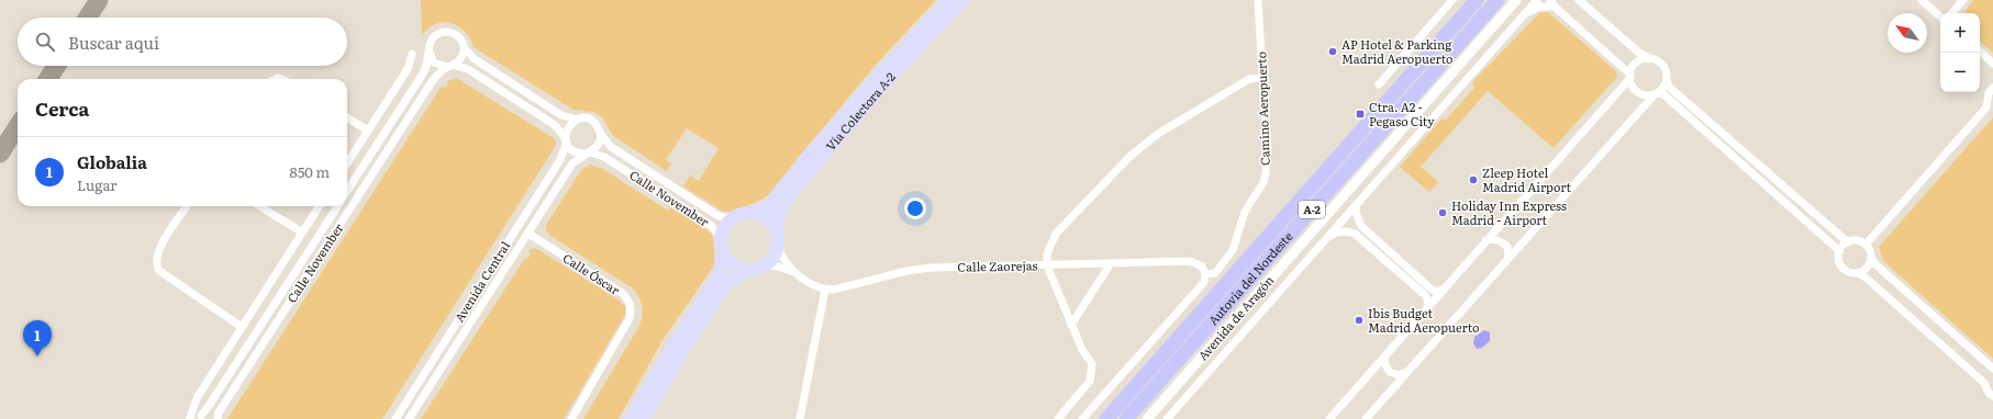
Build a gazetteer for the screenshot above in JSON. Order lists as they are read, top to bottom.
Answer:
{
  "streets": {
    "highway": ["A-2", "Autovía del Nordeste"],
    "main road": ["Vía Colectora A-2"],
    "street": [
      "Camino Aeropuerto",
      "Calle November",
      "Calle Zaorejas",
      "Calle Óscar",
      "Avenida Central",
      "Avenida de Aragón"
    ]
  },
  "crossings": [
    ["Camino Aeropuerto", "Calle Zaorejas"],
    ["Vía Colectora A-2", "Calle November"],
    ["Calle November", "Avenida Central"],
    ["Calle Óscar", "Avenida Central"]
  ],
  "places": {
    "other": [
      "AP Hotel & Parking Madrid Aeropuerto",
      "Zleep Hotel Madrid Airport",
      "Holiday Inn Express Madrid - Airport",
      "Ibis Budget Madrid Aeropuerto"
    ],
    "transit": ["Ctra. A2 - Pegaso City"]
  },
  "north": "top left",
  "page": {
    "map_buttons": ["+", "−"],
    "search": "Buscar aquí",
    "heading": "Cerca",
    "list": [
      {
        "mark": "1",
        "name": "Globalia",
        "note": "Lugar",
        "value": "850 m"
      }
    ],
    "pins": "1"
  }
}
